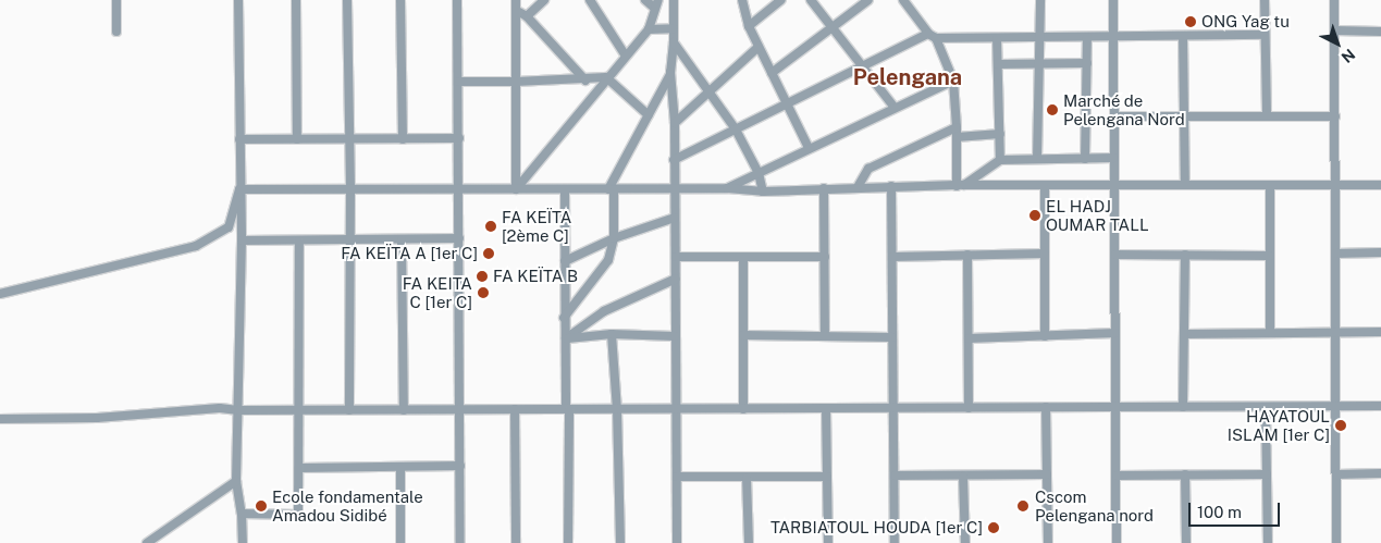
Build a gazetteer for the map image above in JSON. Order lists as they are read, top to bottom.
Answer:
{
  "districts": ["Pelengana"],
  "places": [
    "ONG Yag tu",
    "Marché de Pelengana Nord",
    "EL HADJ OUMAR TALL",
    "FA KEÏTA [2ème C]",
    "FA KEÏTA A [1er C]",
    "FA KEÏTA B",
    "FA KEITA C [1er C]",
    "HAYATOUL ISLAM [1er C]",
    "Ecole fondamentale Amadou Sidibé",
    "Cscom Pelengana nord",
    "TARBIATOUL HOUDA [1er C]"
  ],
  "scale_bar": "100 m",
  "north": "bottom right"
}
